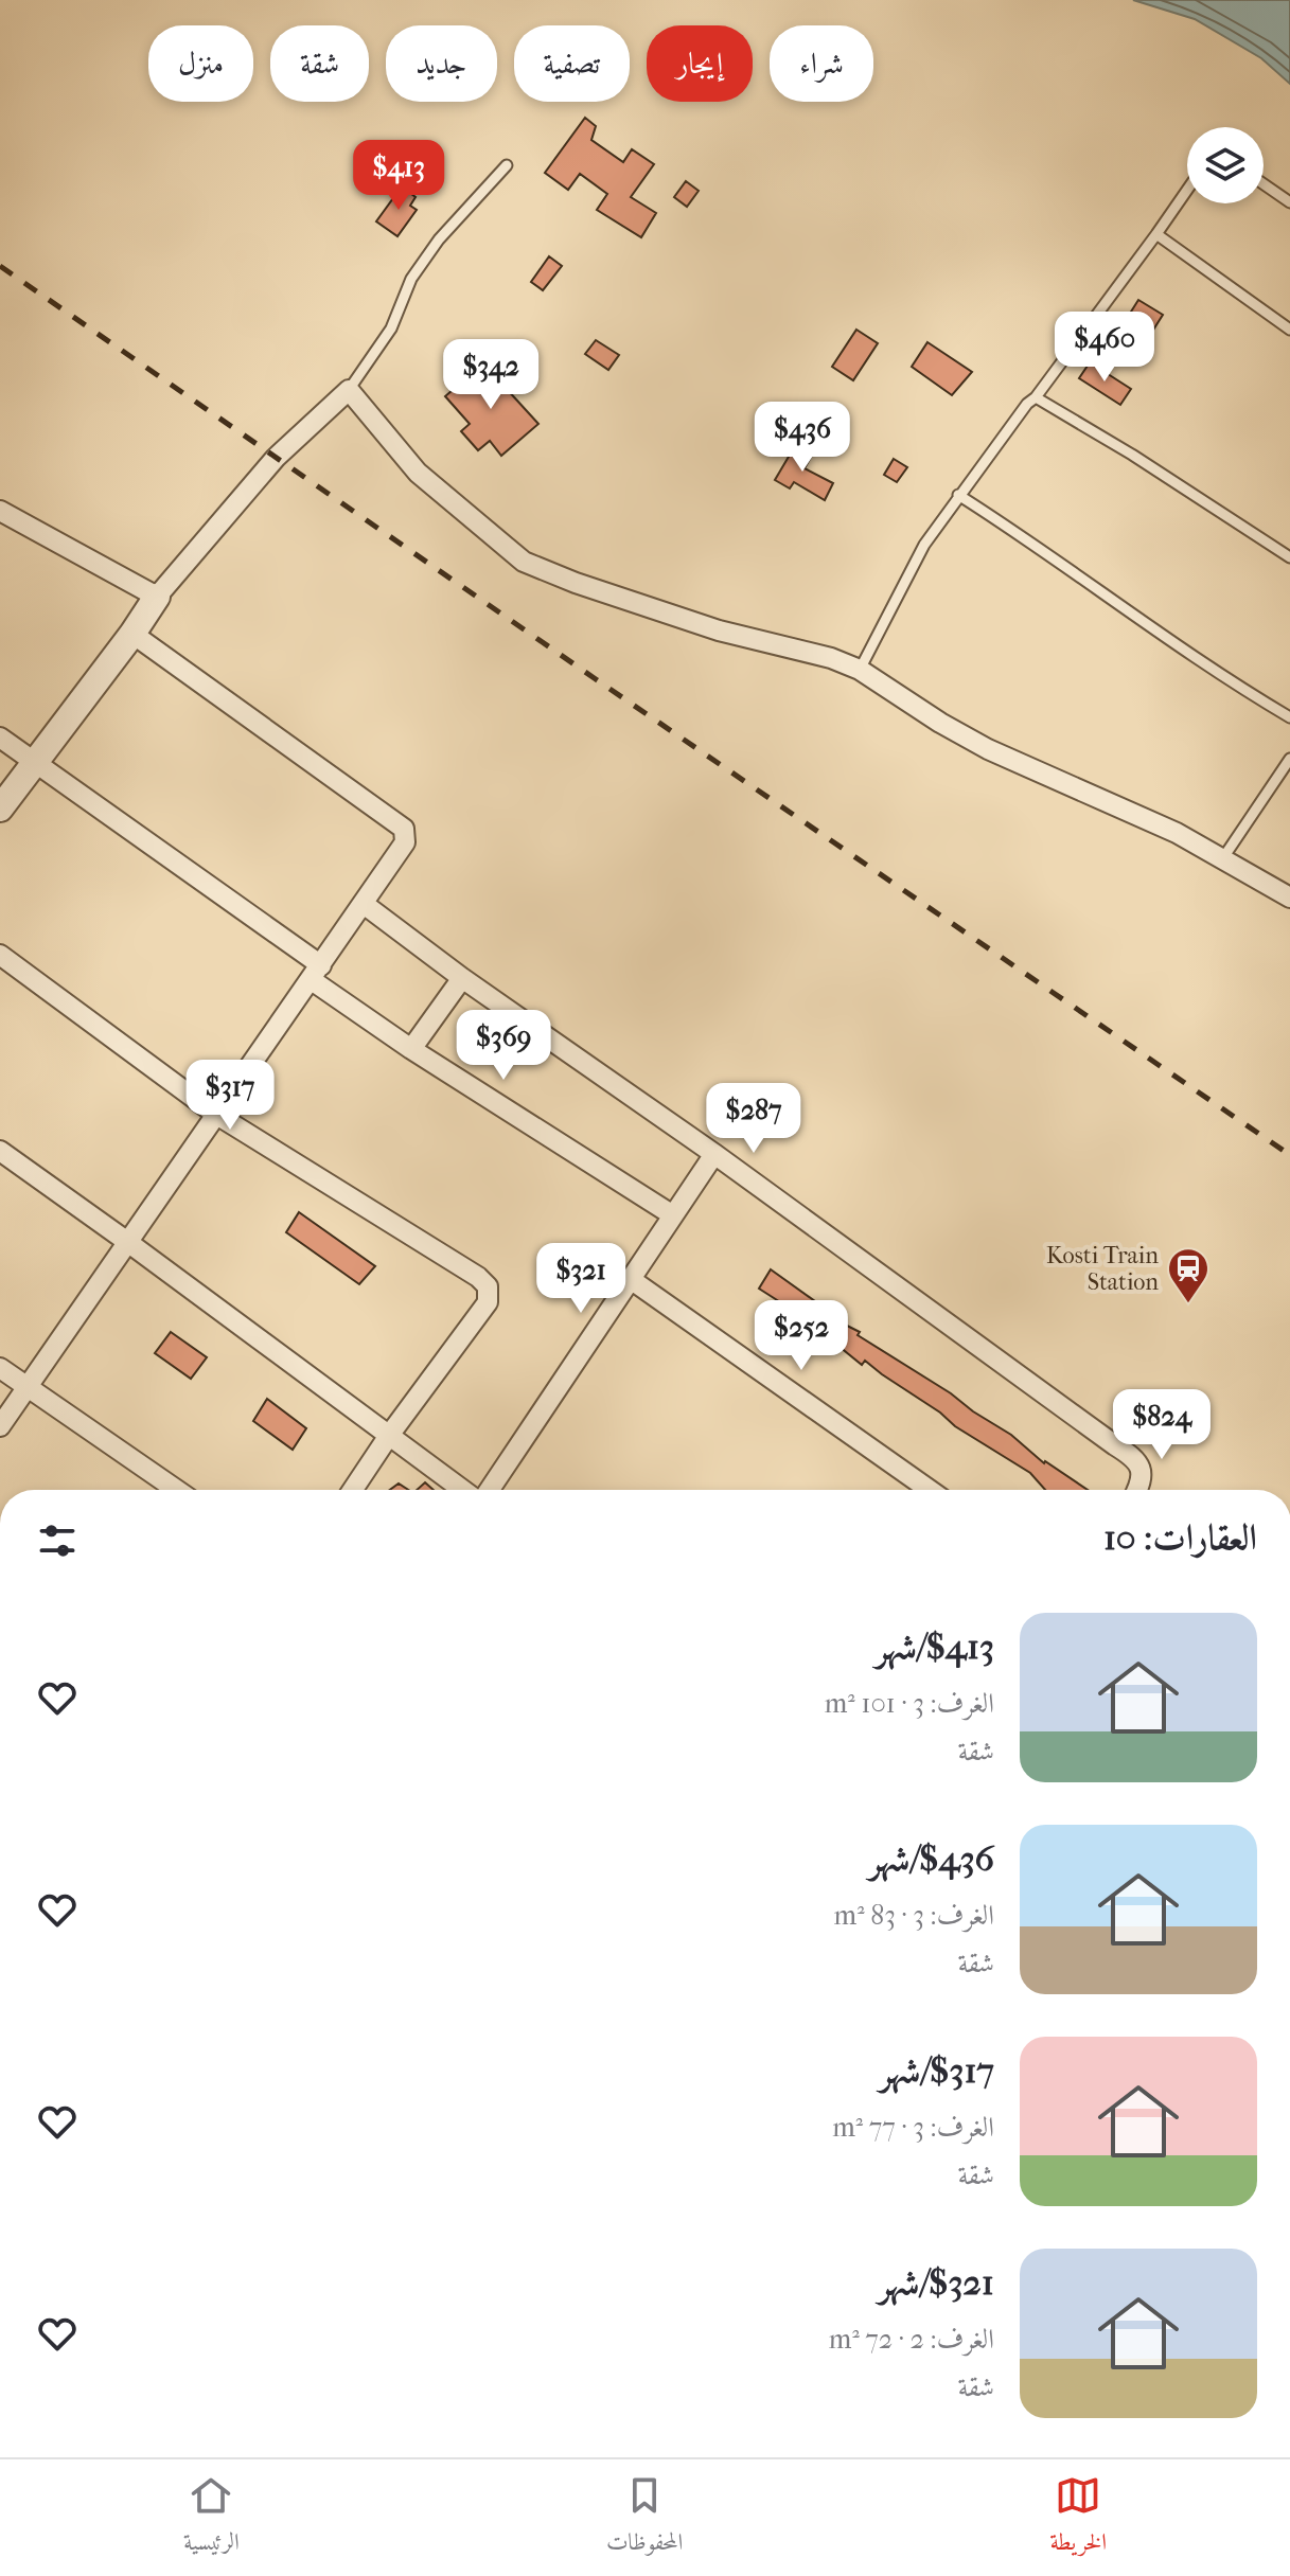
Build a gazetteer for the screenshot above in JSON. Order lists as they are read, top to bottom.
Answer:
{
  "places": {
    "station": ["Kosti Train Station"]
  },
  "page": {
    "chip": [
      "شراء",
      "إيجار",
      "تصفية",
      "جديد",
      "شقة",
      "منزل"
    ],
    "price": [
      "$413",
      "$460",
      "$342",
      "$436",
      "$369",
      "$317",
      "$287",
      "$321",
      "$252",
      "$824"
    ],
    "heading": "العقارات: 10",
    "list": [
      {
        "name": "$413/شهر",
        "note": "الغرف: 3 · 101 m² · شقة"
      },
      {
        "name": "$436/شهر",
        "note": "الغرف: 3 · 83 m² · شقة"
      },
      {
        "name": "$317/شهر",
        "note": "الغرف: 3 · 77 m² · شقة"
      },
      {
        "name": "$321/شهر",
        "note": "الغرف: 2 · 72 m² · شقة"
      }
    ],
    "tabs": ["الخريطة", "المحفوظات", "الرئيسية"]
  }
}
